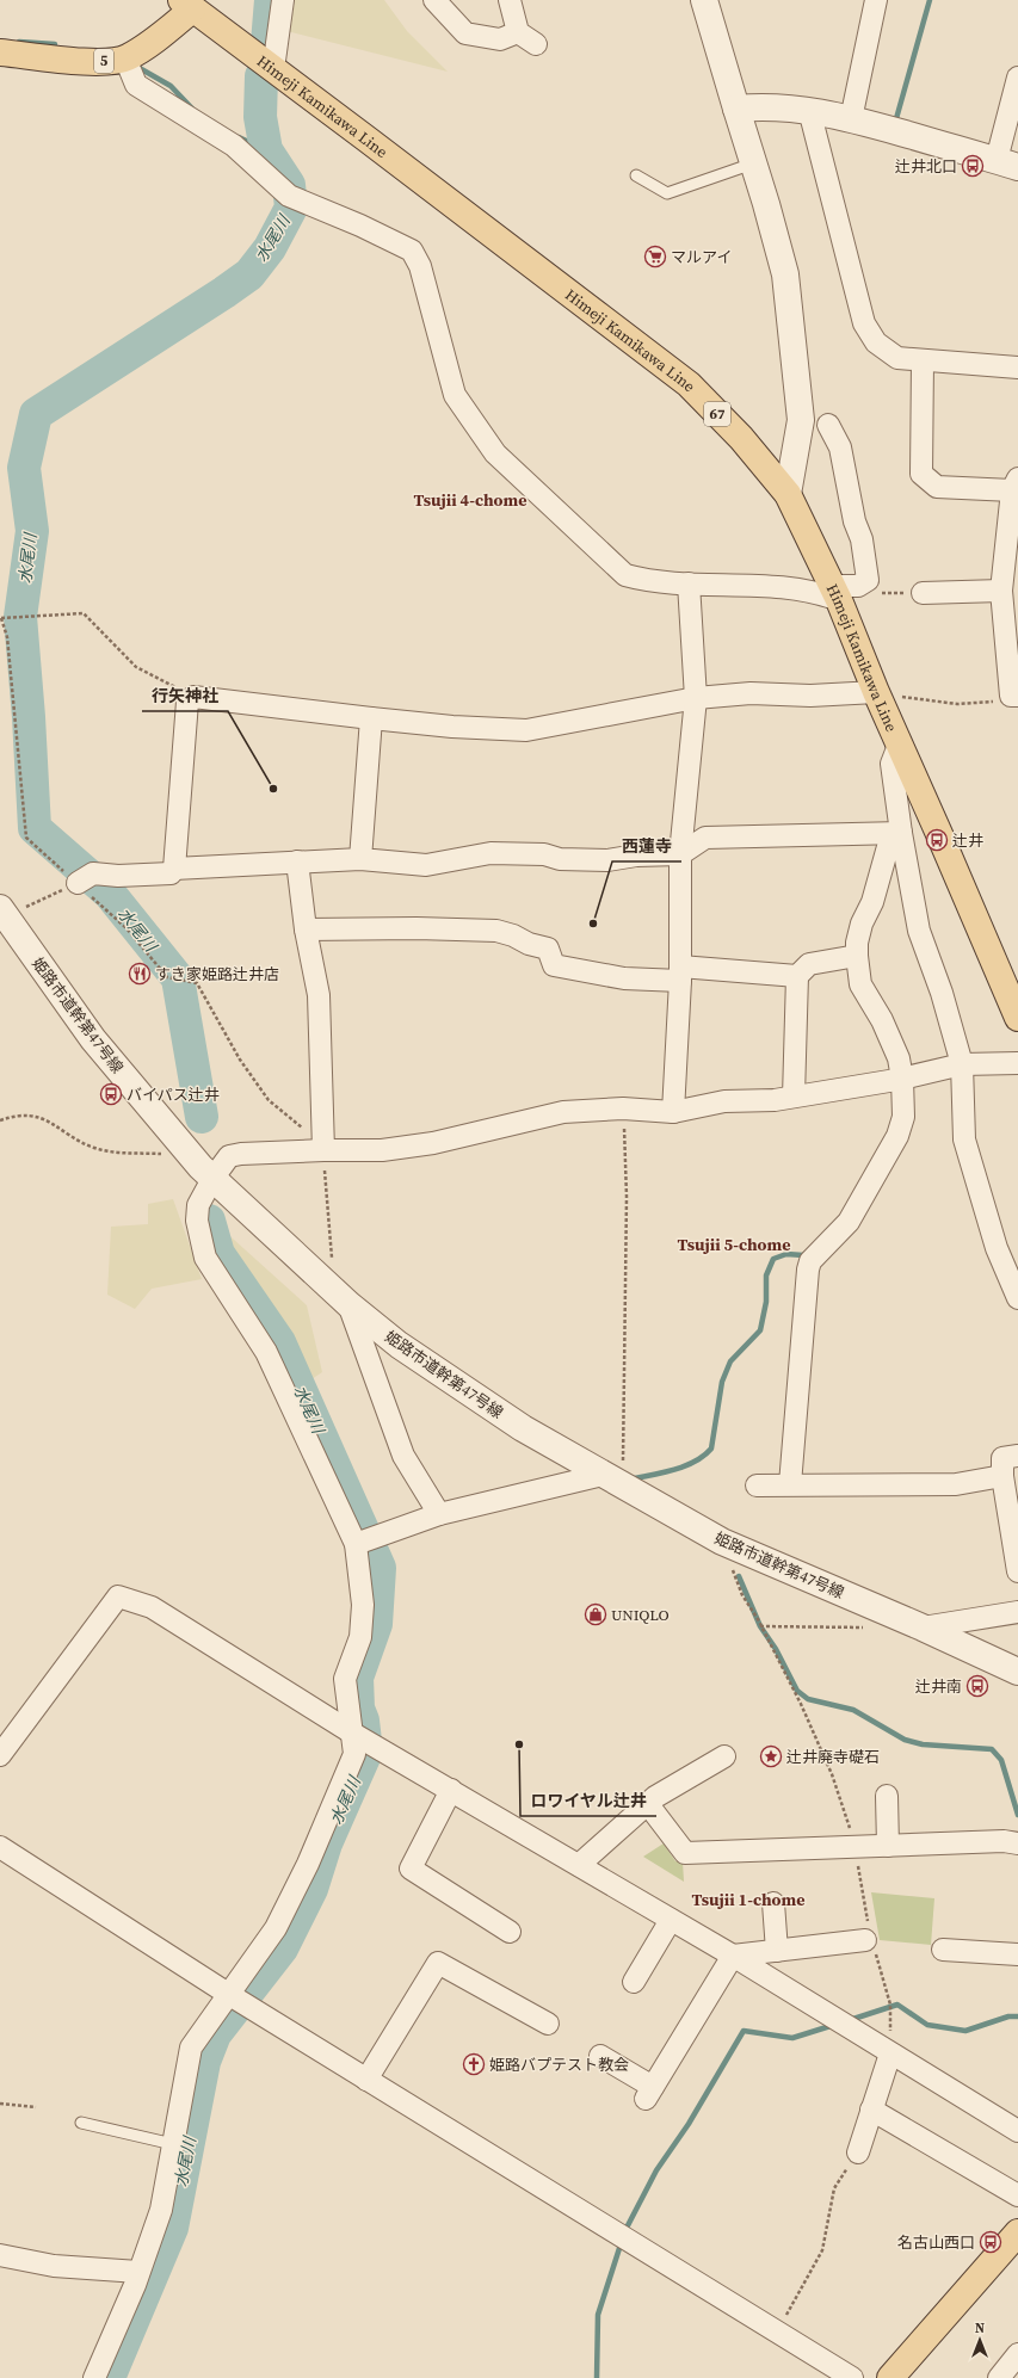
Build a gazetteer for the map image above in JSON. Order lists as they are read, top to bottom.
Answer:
{
  "streets": {
    "main road": ["5", "Himeji Kamikawa Line", "67"],
    "street": ["姫路市道幹第47号線"]
  },
  "crossings": [
    ["5", "Himeji Kamikawa Line"]
  ],
  "districts": ["Tsujii 4-chome", "Tsujii 5-chome", "Tsujii 1-chome"],
  "water": ["水尾川"],
  "places": {
    "bus stop": [
      "辻井北口",
      "辻井",
      "バイパス辻井",
      "辻井南",
      "名古山西口"
    ],
    "supermarket": ["マルアイ"],
    "other": ["行矢神社", "西蓮寺", "ロワイヤル辻井"],
    "restaurant": ["すき家姫路辻井店"],
    "shop": ["UNIQLO"],
    "place": ["辻井廃寺礎石"],
    "church": ["姫路バプテスト教会"]
  },
  "north": "top"
}
